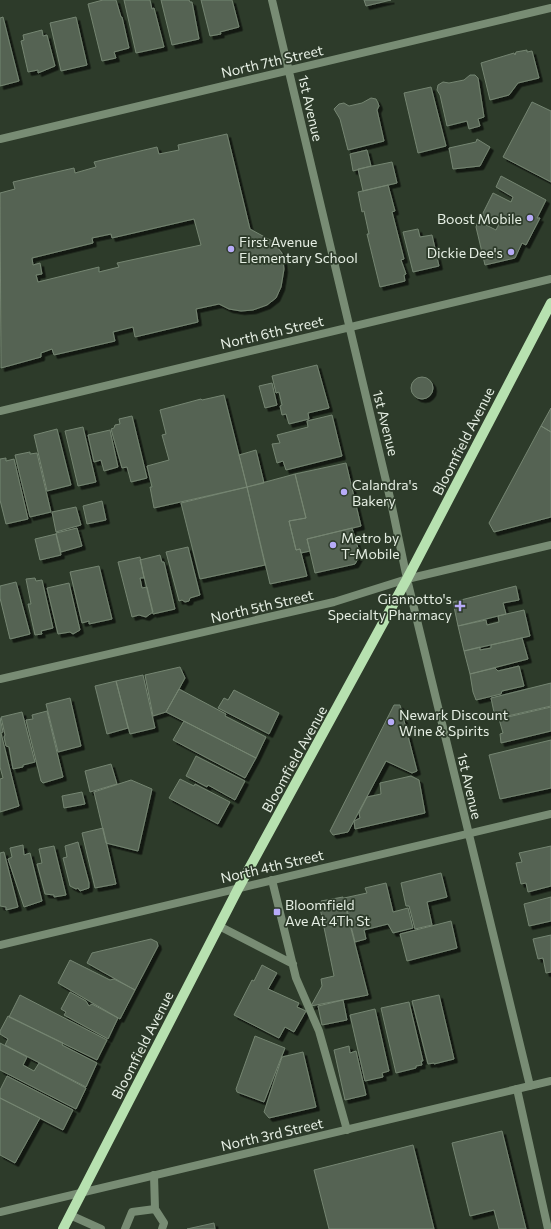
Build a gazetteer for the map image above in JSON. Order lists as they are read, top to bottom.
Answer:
{
  "streets": {
    "main road": ["Bloomfield Avenue"],
    "street": [
      "North 7th Street",
      "1st Avenue",
      "North 6th Street",
      "North 5th Street",
      "North 4th Street",
      "North 3rd Street"
    ]
  },
  "crossings": [
    ["North 7th Street", "1st Avenue"],
    ["1st Avenue", "North 6th Street"],
    ["1st Avenue", "Bloomfield Avenue"],
    ["1st Avenue", "North 5th Street"],
    ["1st Avenue", "North 4th Street"],
    ["1st Avenue", "North 3rd Street"],
    ["Bloomfield Avenue", "North 5th Street"],
    ["Bloomfield Avenue", "North 4th Street"],
    ["Bloomfield Avenue", "North 3rd Street"]
  ],
  "places": {
    "other": [
      "Boost Mobile",
      "First Avenue Elementary School",
      "Dickie Dee's",
      "Calandra's Bakery",
      "Metro by T-Mobile",
      "Newark Discount Wine & Spirits"
    ],
    "health": ["Giannotto's Specialty Pharmacy"],
    "transit": ["Bloomfield Ave At 4Th St"]
  }
}
